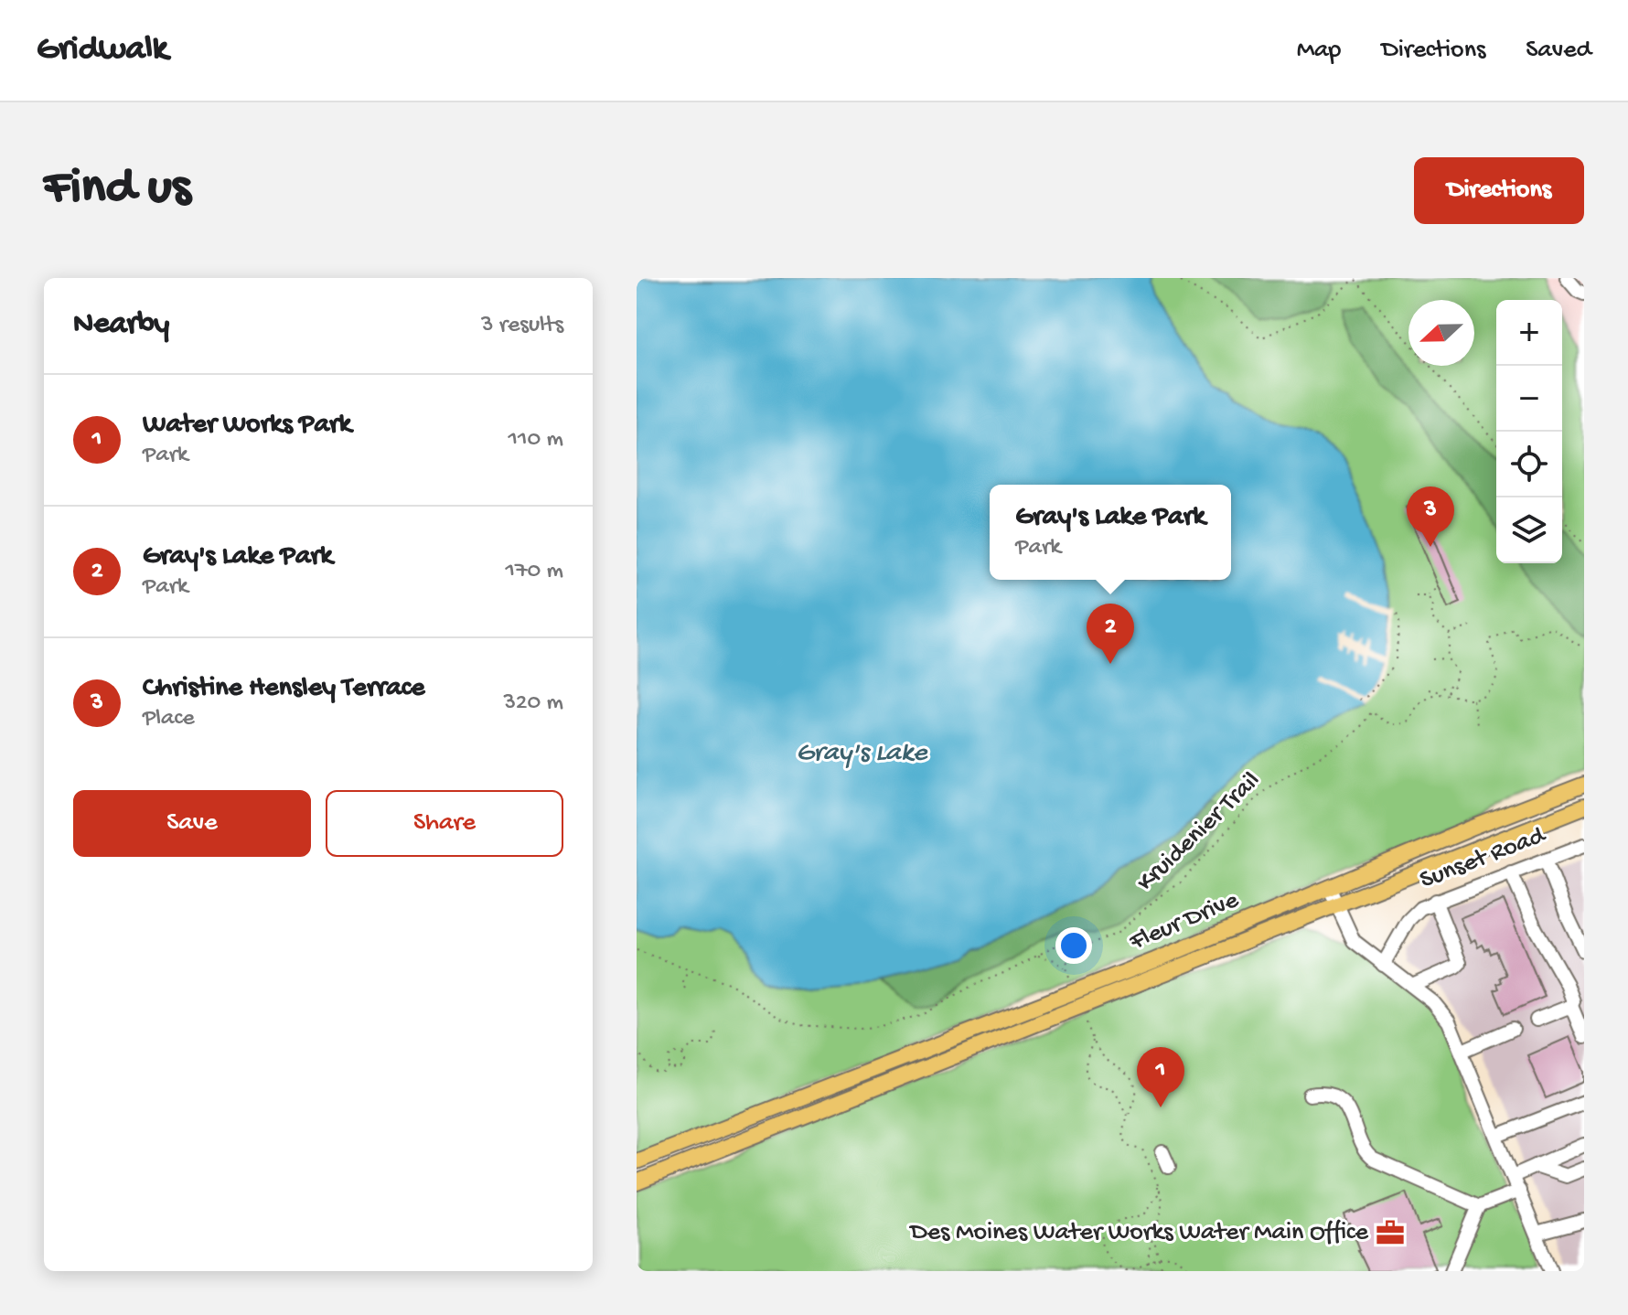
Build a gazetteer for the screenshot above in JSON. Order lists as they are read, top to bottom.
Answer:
{
  "streets": {
    "main road": ["Fleur Drive"],
    "street": ["Sunset Road"],
    "path": ["Kruidenier Trail"]
  },
  "water": ["Gray's Lake"],
  "places": {
    "office": ["Des Moines Water Works Water Main Office"]
  },
  "north": "left",
  "page": {
    "header": "Gridwalk",
    "nav": ["Map", "Directions", "Saved"],
    "buttons": [
      "Directions",
      ["Save", "Share"]
    ],
    "title": "Find us",
    "heading": ["Nearby", "3 results"],
    "map_buttons": ["+", "−"],
    "list": [
      {
        "mark": "1",
        "name": "Water Works Park",
        "note": "Park",
        "value": "110 m"
      },
      {
        "mark": "2",
        "name": "Gray's Lake Park",
        "note": "Park",
        "value": "170 m"
      },
      {
        "mark": "3",
        "name": "Christine Hensley Terrace",
        "note": "Place",
        "value": "320 m"
      }
    ],
    "popup": ["Gray's Lake Park", "Park"],
    "pins": ["3", "2", "1"]
  }
}
